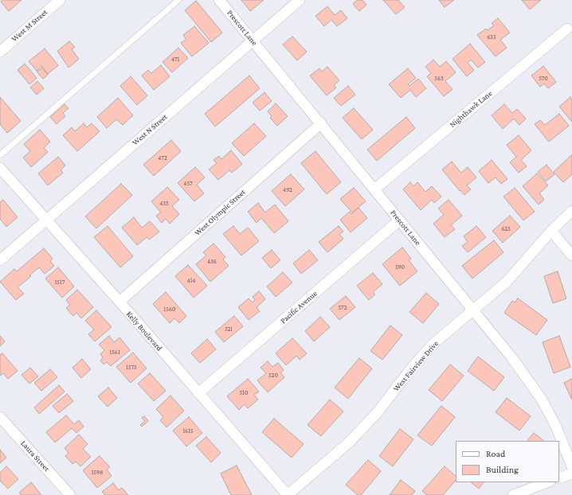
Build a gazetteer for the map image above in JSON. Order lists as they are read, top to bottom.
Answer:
{
  "streets": {
    "street": [
      "West M Street",
      "Prescott Lane",
      "Nighthawk Lane",
      "West N Street",
      "West Olympic Street",
      "Pacific Avenue",
      "Kelly Boulevard",
      "West Fairview Drive",
      "Laura Street"
    ]
  },
  "crossings": [
    ["Prescott Lane", "Nighthawk Lane"],
    ["Prescott Lane", "West N Street"],
    ["Prescott Lane", "West Olympic Street"],
    ["Prescott Lane", "Pacific Avenue"],
    ["Prescott Lane", "West Fairview Drive"],
    ["West N Street", "Kelly Boulevard"],
    ["West Olympic Street", "Kelly Boulevard"],
    ["Pacific Avenue", "Kelly Boulevard"],
    ["Kelly Boulevard", "West Fairview Drive"]
  ],
  "house_numbers": [
    "635",
    "471",
    "563",
    "570",
    "472",
    "457",
    "492",
    "435",
    "625",
    "436",
    "590",
    "414",
    "1517",
    "572",
    "1560",
    "521",
    "1561",
    "1575",
    "520",
    "510",
    "1615",
    "1598"
  ],
  "legend": ["Road", "Building"]
}
